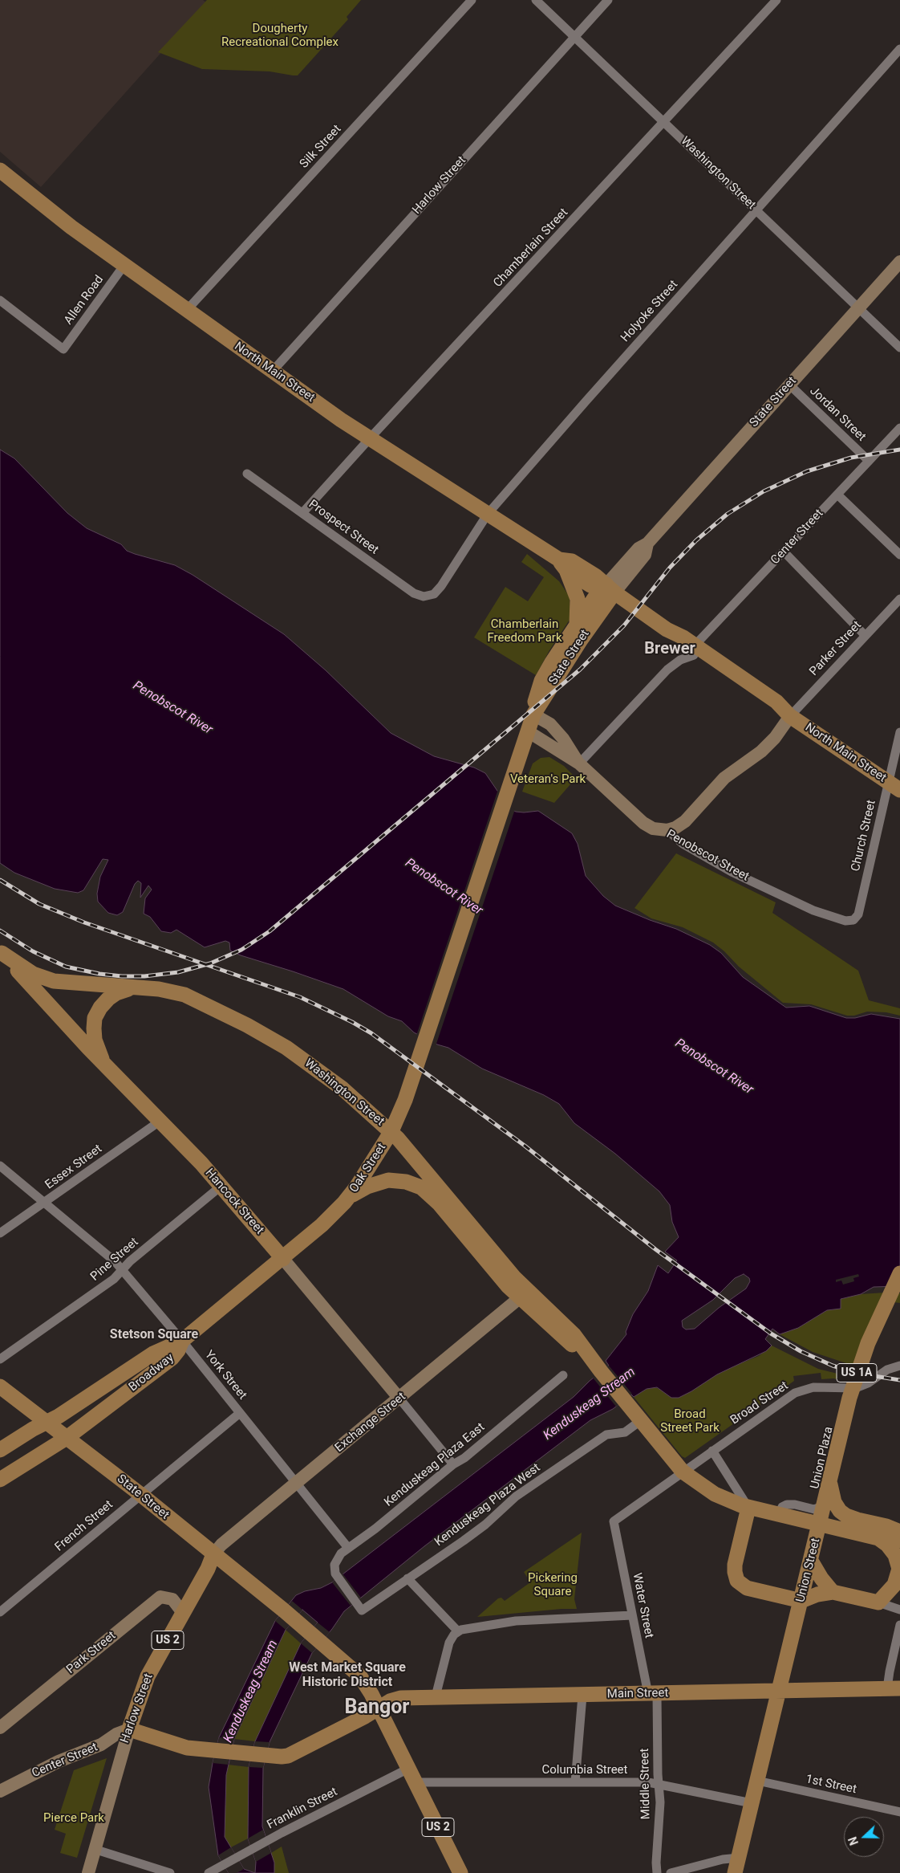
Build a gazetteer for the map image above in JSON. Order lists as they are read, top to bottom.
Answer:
{
  "streets": {
    "main road": [
      "Washington Street",
      "Harlow Street",
      "North Main Street",
      "State Street",
      "Oak Street",
      "Hancock Street",
      "Broadway",
      "US 1A",
      "Union Street",
      "US 2",
      "Main Street"
    ],
    "street": [
      "Silk Street",
      "Chamberlain Street",
      "Allen Road",
      "Holyoke Street",
      "Jordan Street",
      "Prospect Street",
      "Center Street",
      "Parker Street",
      "Church Street",
      "Penobscot Street",
      "Essex Street",
      "Pine Street",
      "York Street",
      "Broad Street",
      "Exchange Street",
      "Union Plaza",
      "Kenduskeag Plaza East",
      "Kenduskeag Plaza West",
      "French Street",
      "Water Street",
      "Park Street",
      "Columbia Street",
      "Middle Street",
      "1st Street",
      "Franklin Street"
    ]
  },
  "crossings": [
    ["Silk Street", "North Main Street"],
    ["Washington Street", "Harlow Street"],
    ["Washington Street", "Chamberlain Street"],
    ["Washington Street", "Holyoke Street"],
    ["Washington Street", "State Street"],
    ["Washington Street", "Oak Street"],
    ["Washington Street", "Hancock Street"],
    ["Washington Street", "Broad Street"],
    ["Washington Street", "Exchange Street"],
    ["Washington Street", "Union Plaza"],
    ["Washington Street", "Kenduskeag Plaza West"],
    ["Harlow Street", "North Main Street"],
    ["Harlow Street", "State Street"],
    ["Harlow Street", "Center Street"],
    ["Harlow Street", "Exchange Street"],
    ["Harlow Street", "Park Street"],
    ["Harlow Street", "Main Street"],
    ["Chamberlain Street", "North Main Street"],
    ["Chamberlain Street", "Prospect Street"],
    ["Allen Road", "North Main Street"],
    ["Holyoke Street", "North Main Street"],
    ["Holyoke Street", "Prospect Street"],
    ["North Main Street", "State Street"],
    ["North Main Street", "Center Street"],
    ["North Main Street", "Parker Street"],
    ["North Main Street", "Church Street"],
    ["State Street", "Jordan Street"],
    ["State Street", "Oak Street"],
    ["State Street", "Broadway"],
    ["State Street", "Exchange Street"],
    ["State Street", "French Street"],
    ["State Street", "US 2"],
    ["State Street", "Main Street"],
    ["Jordan Street", "Center Street"],
    ["Center Street", "Penobscot Street"],
    ["Center Street", "Main Street"],
    ["Church Street", "Penobscot Street"],
    ["Essex Street", "Hancock Street"],
    ["Essex Street", "York Street"],
    ["Oak Street", "Hancock Street"],
    ["Oak Street", "Broadway"],
    ["Oak Street", "York Street"],
    ["Hancock Street", "Pine Street"],
    ["Hancock Street", "Exchange Street"],
    ["Hancock Street", "Kenduskeag Plaza East"],
    ["Pine Street", "York Street"],
    ["Broadway", "York Street"],
    ["US 1A", "Union Street"],
    ["York Street", "Exchange Street"],
    ["York Street", "Kenduskeag Plaza East"],
    ["York Street", "French Street"],
    ["Broad Street", "Union Plaza"],
    ["Broad Street", "Water Street"],
    ["Kenduskeag Plaza East", "Kenduskeag Plaza West"],
    ["Union Street", "Main Street"],
    ["Union Street", "Columbia Street"],
    ["Union Street", "1st Street"],
    ["Water Street", "Main Street"],
    ["Water Street", "Middle Street"],
    ["US 2", "Main Street"],
    ["US 2", "Columbia Street"],
    ["US 2", "Franklin Street"],
    ["Main Street", "Middle Street"],
    ["Columbia Street", "Middle Street"]
  ],
  "districts": [
    "Brewer",
    "Stetson Square",
    "West Market Square Historic District",
    "Bangor"
  ],
  "water": ["Penobscot River", "Kenduskeag Stream"],
  "parks": [
    "Dougherty Recreational Complex",
    "Chamberlain Freedom Park",
    "Veteran's Park",
    "Broad Street Park",
    "Pickering Square",
    "Pierce Park"
  ],
  "north": "left"
}
